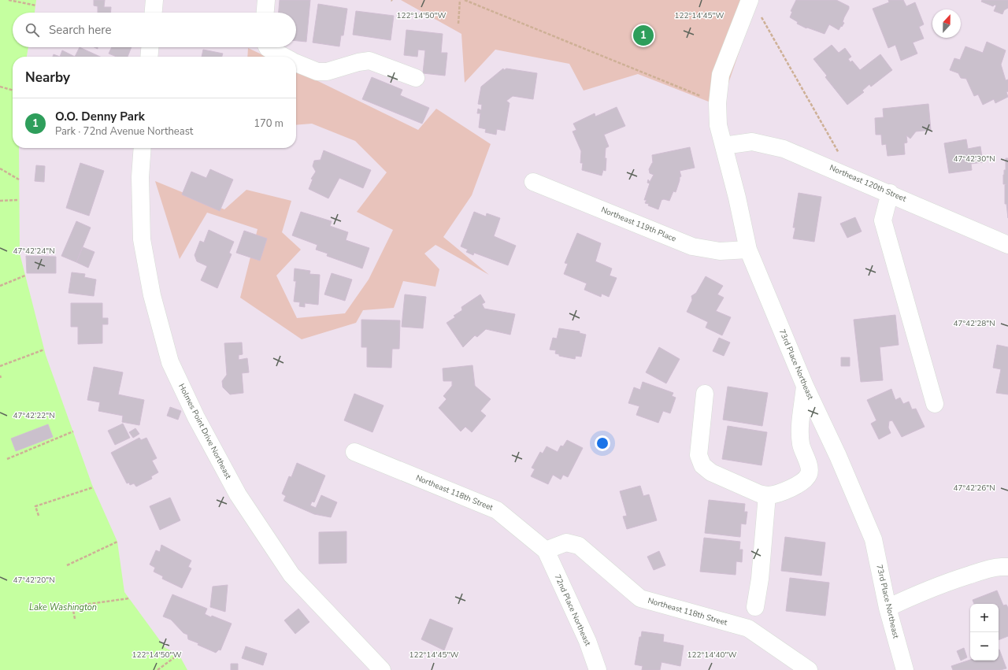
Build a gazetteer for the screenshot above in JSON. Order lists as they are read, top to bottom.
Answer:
{
  "streets": {
    "street": [
      "Northeast 120th Street",
      "Northeast 119th Place",
      "73rd Place Northeast",
      "Holmes Point Drive Northeast",
      "Northeast 118th Street",
      "72nd Place Northeast"
    ]
  },
  "crossings": [
    ["Northeast 120th Street", "73rd Place Northeast"],
    ["Northeast 119th Place", "73rd Place Northeast"],
    ["Northeast 118th Street", "72nd Place Northeast"]
  ],
  "water": ["Lake Washington"],
  "north": "top",
  "page": {
    "search": "Search here",
    "pins": "1",
    "heading": "Nearby",
    "list": [
      {
        "mark": "1",
        "name": "O.O. Denny Park",
        "note": "Park · 72nd Avenue Northeast",
        "value": "170 m"
      }
    ],
    "map_buttons": ["+", "−"]
  },
  "coordinates": [
    "122°14'50\"W",
    "122°14'45\"W",
    "47°42'30\"N",
    "47°42'24\"N",
    "47°42'28\"N",
    "47°42'22\"N",
    "47°42'26\"N",
    "47°42'20\"N",
    "122°14'40\"W"
  ]
}
